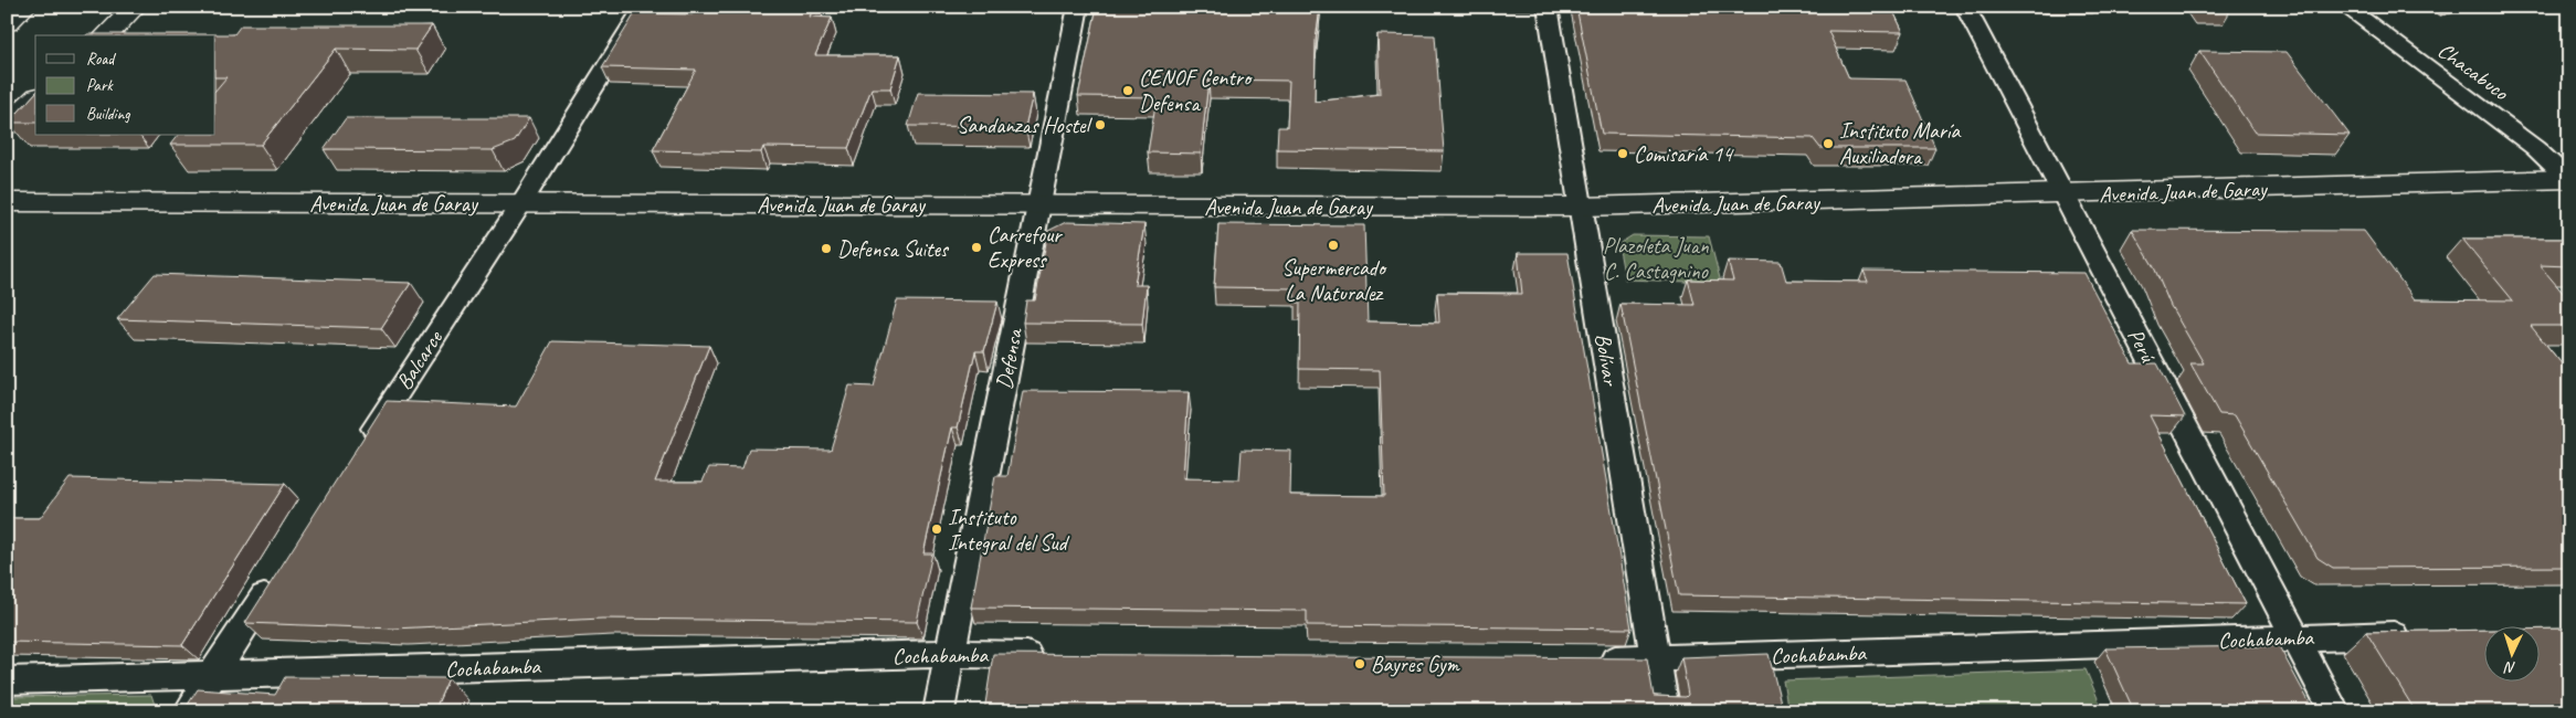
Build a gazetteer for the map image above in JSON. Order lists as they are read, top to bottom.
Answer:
{
  "streets": {
    "main road": ["Avenida Juan de Garay"],
    "street": [
      "Chacabuco",
      "Perú",
      "Defensa",
      "Bolívar",
      "Balcarce",
      "Cochabamba"
    ]
  },
  "crossings": [
    ["Chacabuco", "Avenida Juan de Garay"],
    ["Avenida Juan de Garay", "Perú"],
    ["Avenida Juan de Garay", "Defensa"],
    ["Avenida Juan de Garay", "Bolívar"],
    ["Avenida Juan de Garay", "Balcarce"],
    ["Perú", "Cochabamba"],
    ["Defensa", "Cochabamba"],
    ["Bolívar", "Cochabamba"]
  ],
  "parks": ["Plazoleta Juan C. Castagnino"],
  "places": [
    "CENOF Centro Defensa",
    "Sandanzas Hostel",
    "Instituto María Auxiliadora",
    "Comisaría 14",
    "Supermercado La Naturalez",
    "Carrefour Express",
    "Defensa Suites",
    "Instituto Integral del Sud",
    "Bayres Gym"
  ],
  "legend": ["Road", "Park", "Building"],
  "north": "bottom"
}
